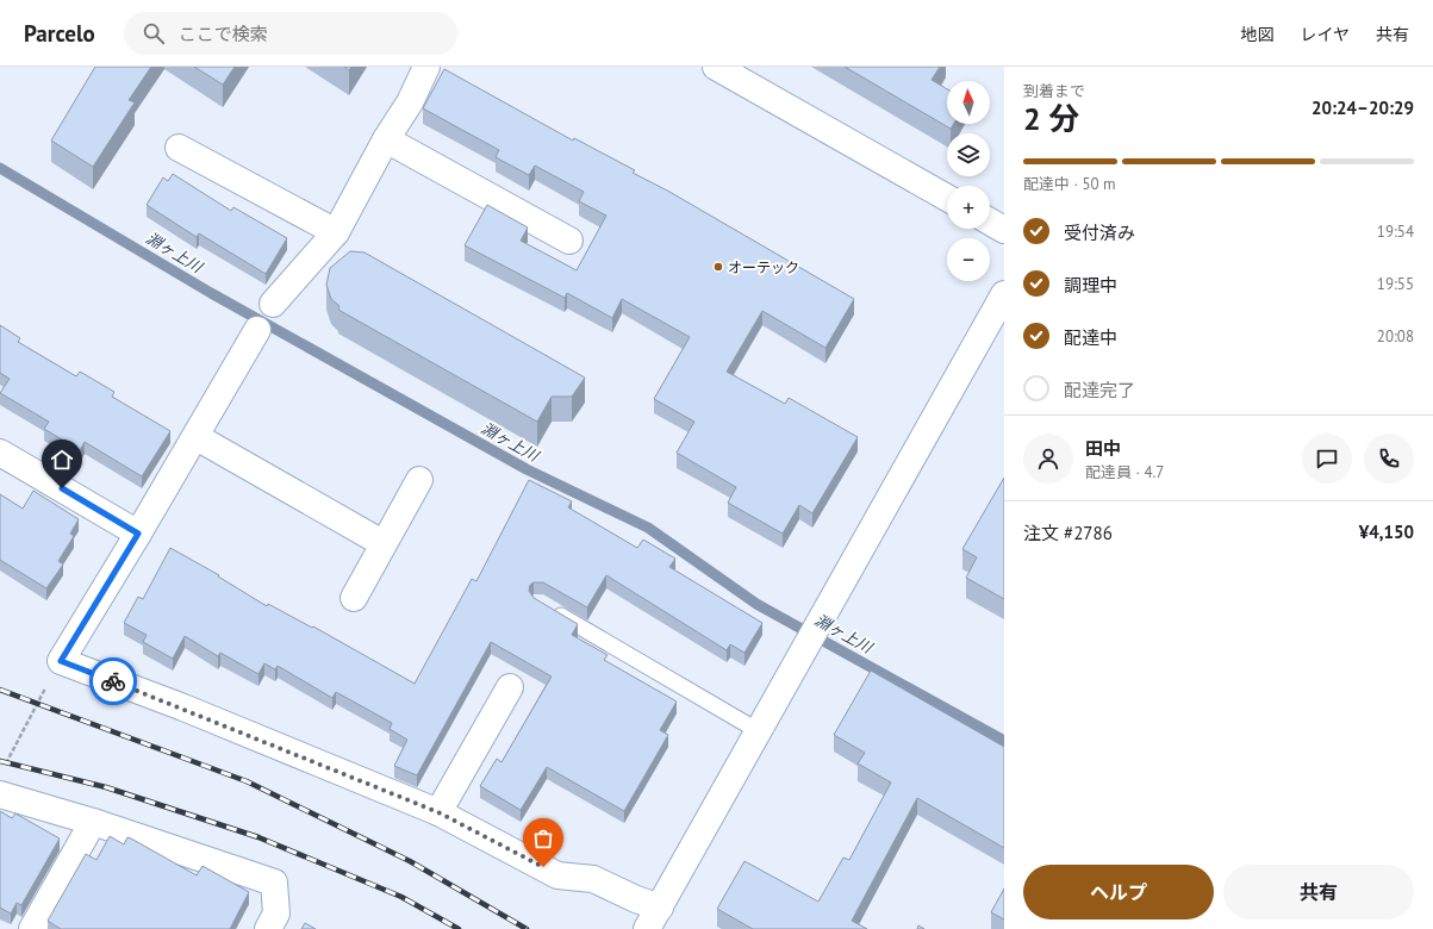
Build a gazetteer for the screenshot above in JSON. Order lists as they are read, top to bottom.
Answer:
{
  "water": ["淵ヶ上川"],
  "places": ["オーテック"],
  "north": "top",
  "page": {
    "header": "Parcelo",
    "search": "ここで検索",
    "nav": ["地図", "レイヤ", "共有"],
    "heading": ["2 分", "到着まで", "20:24–20:29"],
    "panel": [
      "田中",
      "配達員 · 4.7",
      "注文 #2786",
      "¥4,150"
    ],
    "map_buttons": ["+", "−"],
    "bar": "配達中 · 50 m",
    "list": [
      ["受付済み", "19:54"],
      ["調理中", "19:55"],
      ["配達中", "20:08"],
      "配達完了"
    ],
    "buttons": ["ヘルプ", "共有"]
  }
}
